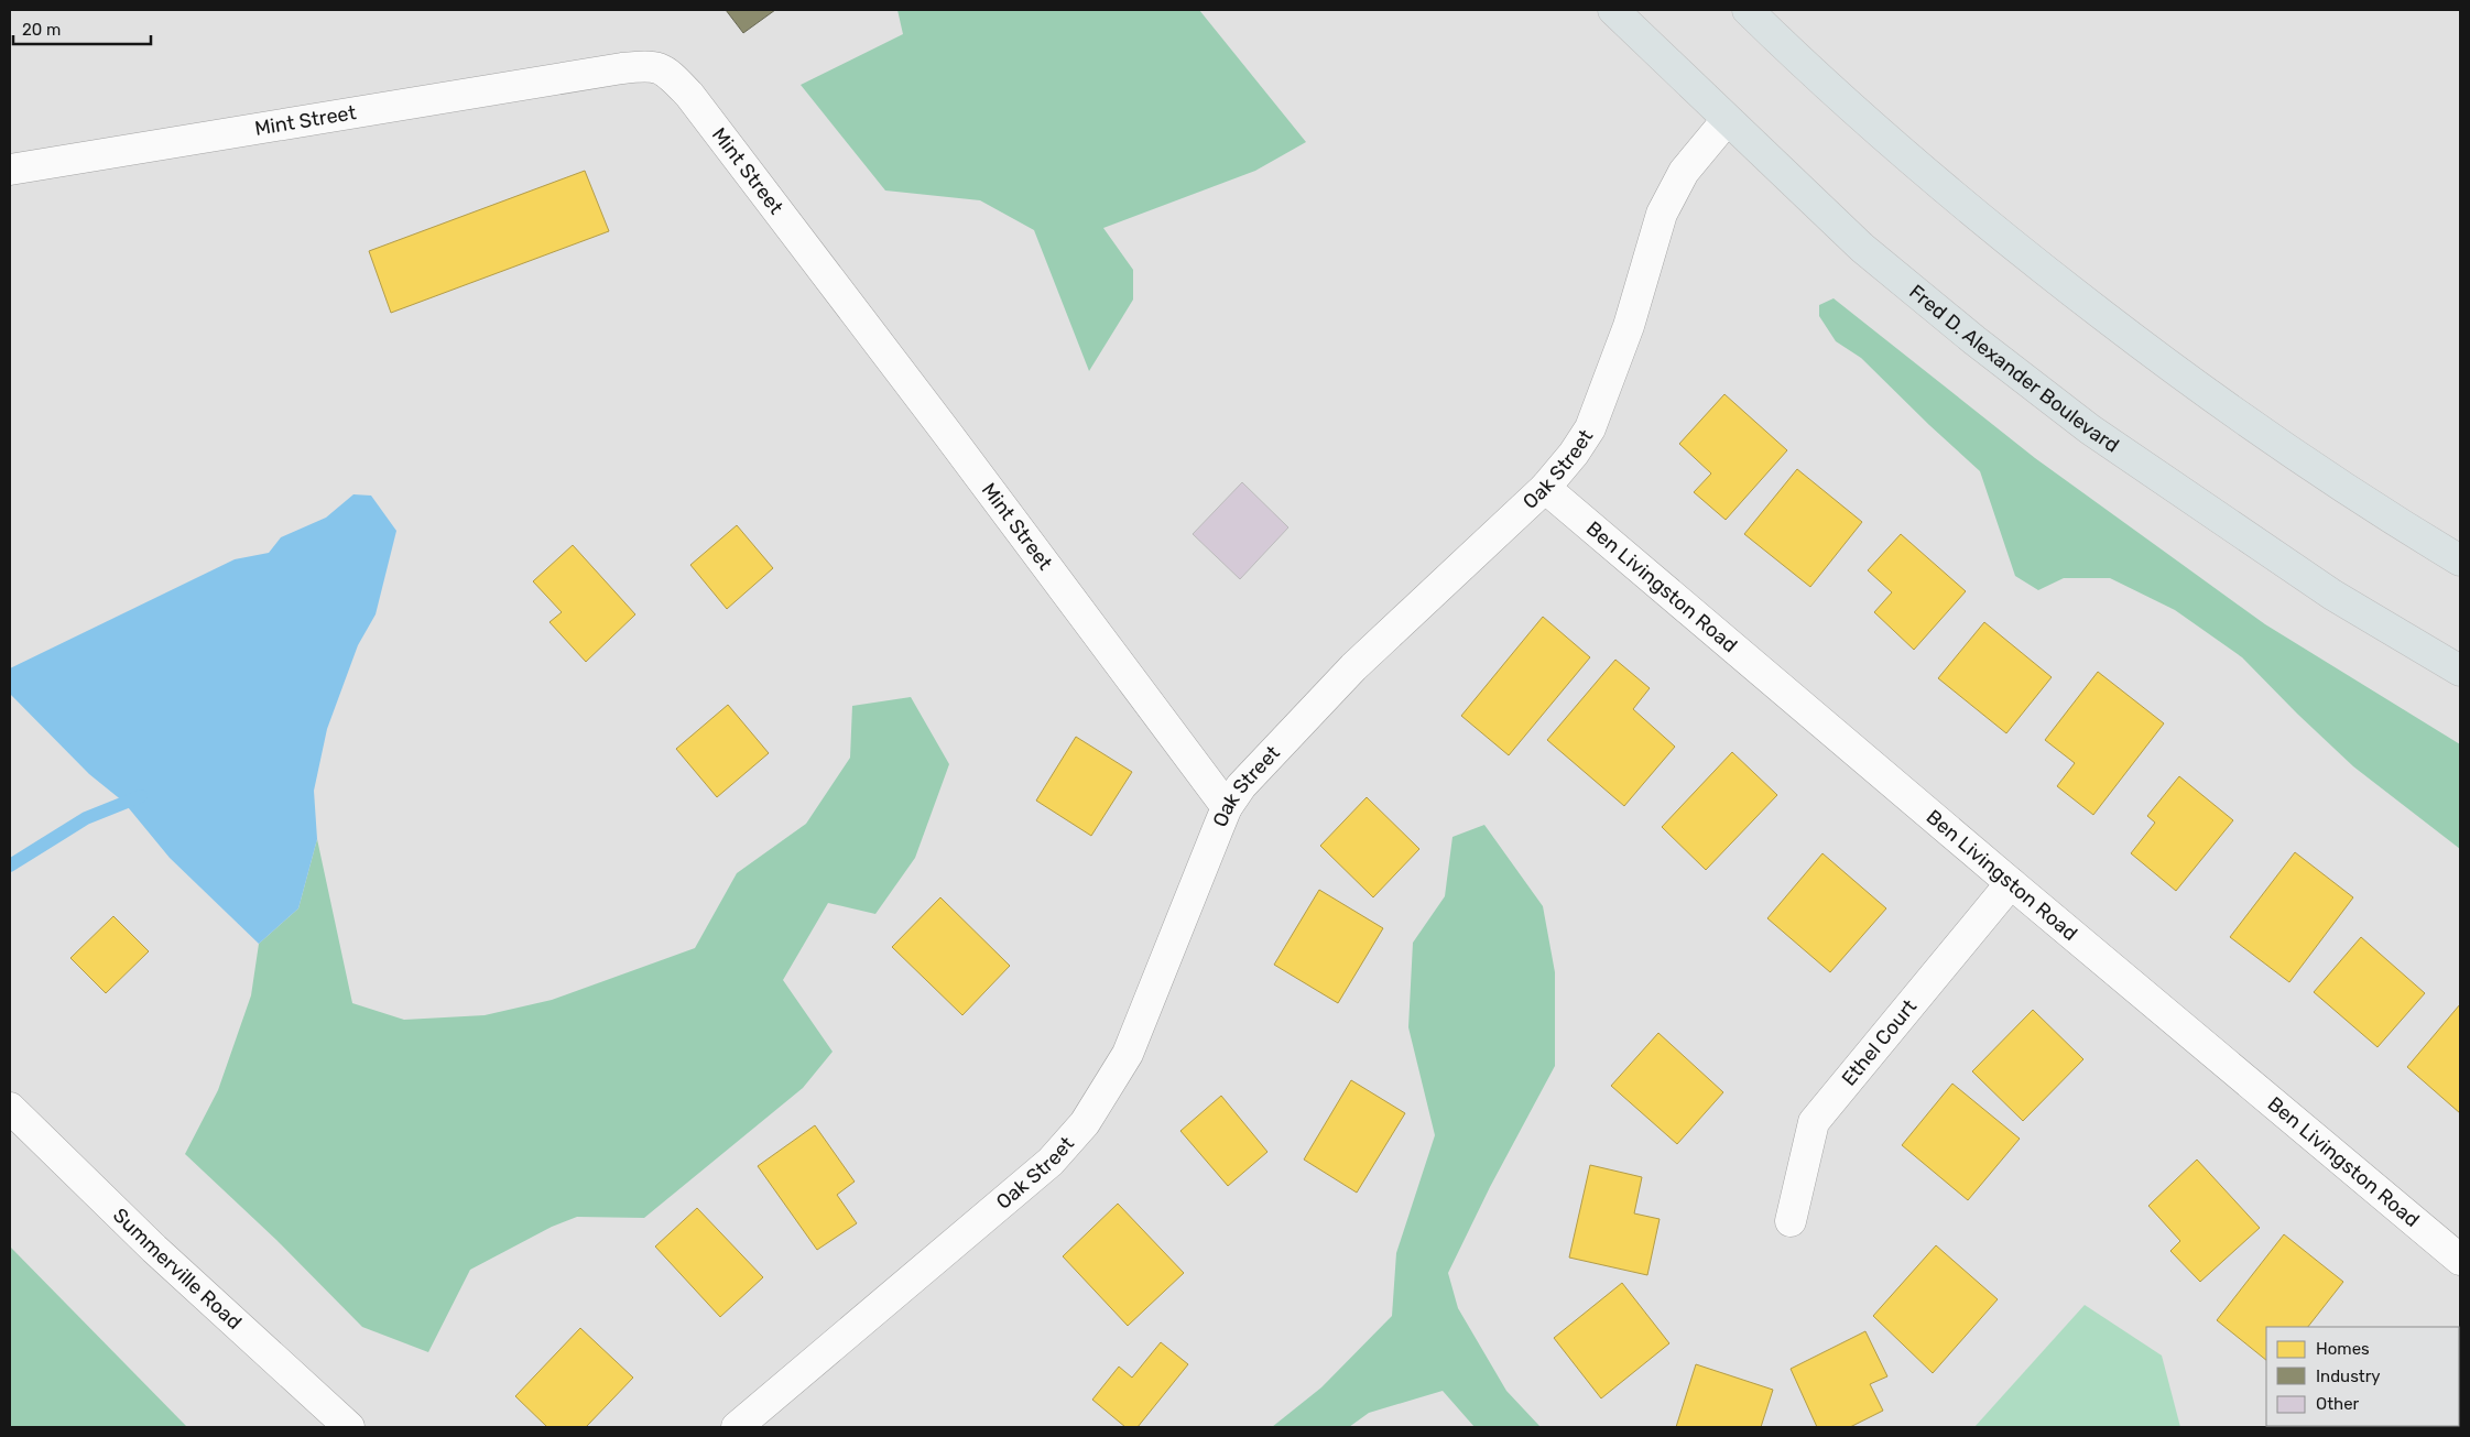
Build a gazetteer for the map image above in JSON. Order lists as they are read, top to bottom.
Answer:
{
  "streets": {
    "main road": ["Fred D. Alexander Boulevard"],
    "street": [
      "Mint Street",
      "Oak Street",
      "Ben Livingston Road",
      "Ethel Court",
      "Summerville Road"
    ]
  },
  "crossings": [
    ["Mint Street", "Oak Street"],
    ["Fred D. Alexander Boulevard", "Oak Street"],
    ["Oak Street", "Ben Livingston Road"],
    ["Ben Livingston Road", "Ethel Court"]
  ],
  "legend": ["Homes", "Industry", "Other"],
  "scale_bar": "20 m"
}
